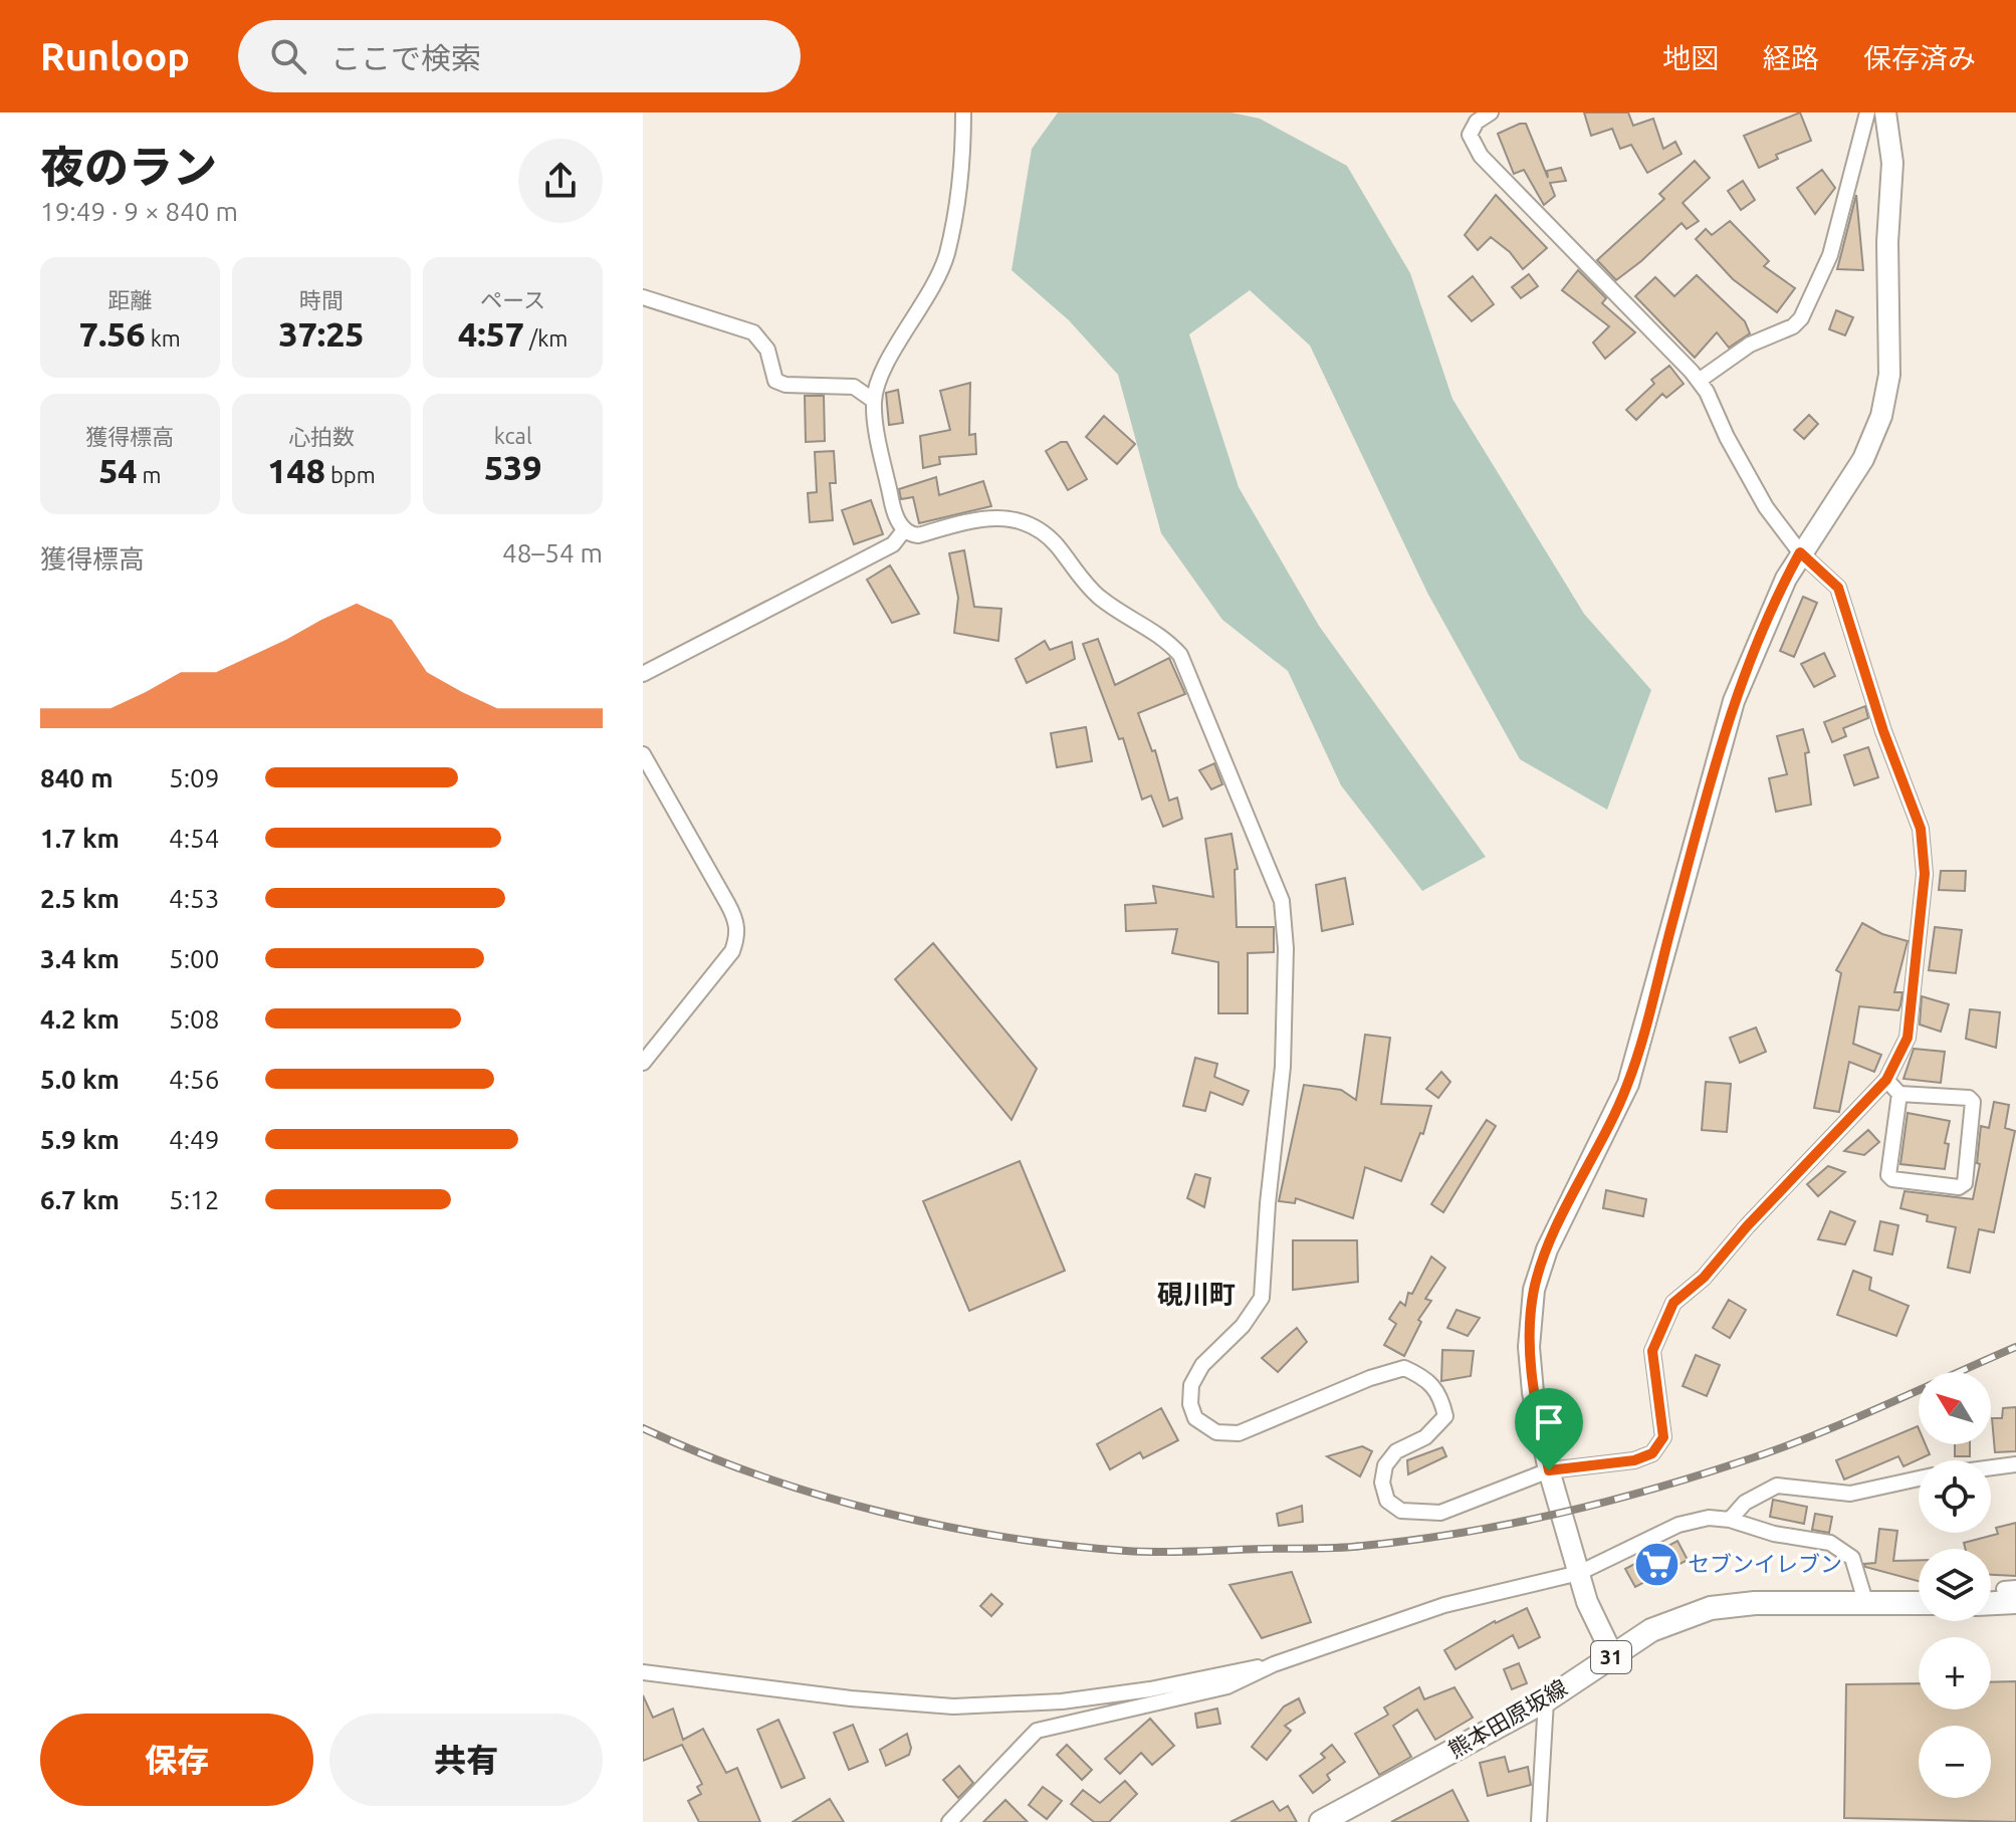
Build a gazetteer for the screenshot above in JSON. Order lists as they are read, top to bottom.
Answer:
{
  "streets": {
    "main road": ["31", "熊本田原坂線"]
  },
  "districts": ["硯川町"],
  "places": {
    "supermarket": ["セブンイレブン"]
  },
  "north": "top left",
  "page": {
    "header": "Runloop",
    "search": "ここで検索",
    "nav": ["地図", "経路", "保存済み"],
    "heading": ["夜のラン", "19:49 · 9 × 840 m"],
    "stats": [
      ["距離", "7.56 km"],
      ["時間", "37:25"],
      ["ペース", "4:57 /km"],
      ["獲得標高", "54 m"],
      ["心拍数", "148 bpm"],
      ["kcal", "539"]
    ],
    "chart": ["獲得標高", "48–54 m"],
    "list": [
      {
        "name": "840 m",
        "note": "5:09"
      },
      {
        "name": "1.7 km",
        "note": "4:54"
      },
      {
        "name": "2.5 km",
        "note": "4:53"
      },
      {
        "name": "3.4 km",
        "note": "5:00"
      },
      {
        "name": "4.2 km",
        "note": "5:08"
      },
      {
        "name": "5.0 km",
        "note": "4:56"
      },
      {
        "name": "5.9 km",
        "note": "4:49"
      },
      {
        "name": "6.7 km",
        "note": "5:12"
      }
    ],
    "map_buttons": ["+", "−"],
    "buttons": ["保存", "共有"]
  }
}
